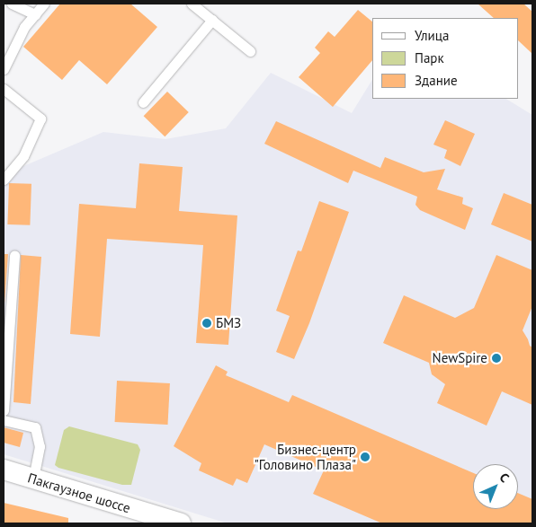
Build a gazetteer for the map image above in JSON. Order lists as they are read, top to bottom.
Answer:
{
  "streets": {
    "street": ["Пакгаузное шоссе"]
  },
  "places": ["БМЗ", "NewSpire", "Бизнес-центр \"Головино Плаза\""],
  "legend": ["Улица", "Парк", "Здание"],
  "north": "top right"
}
